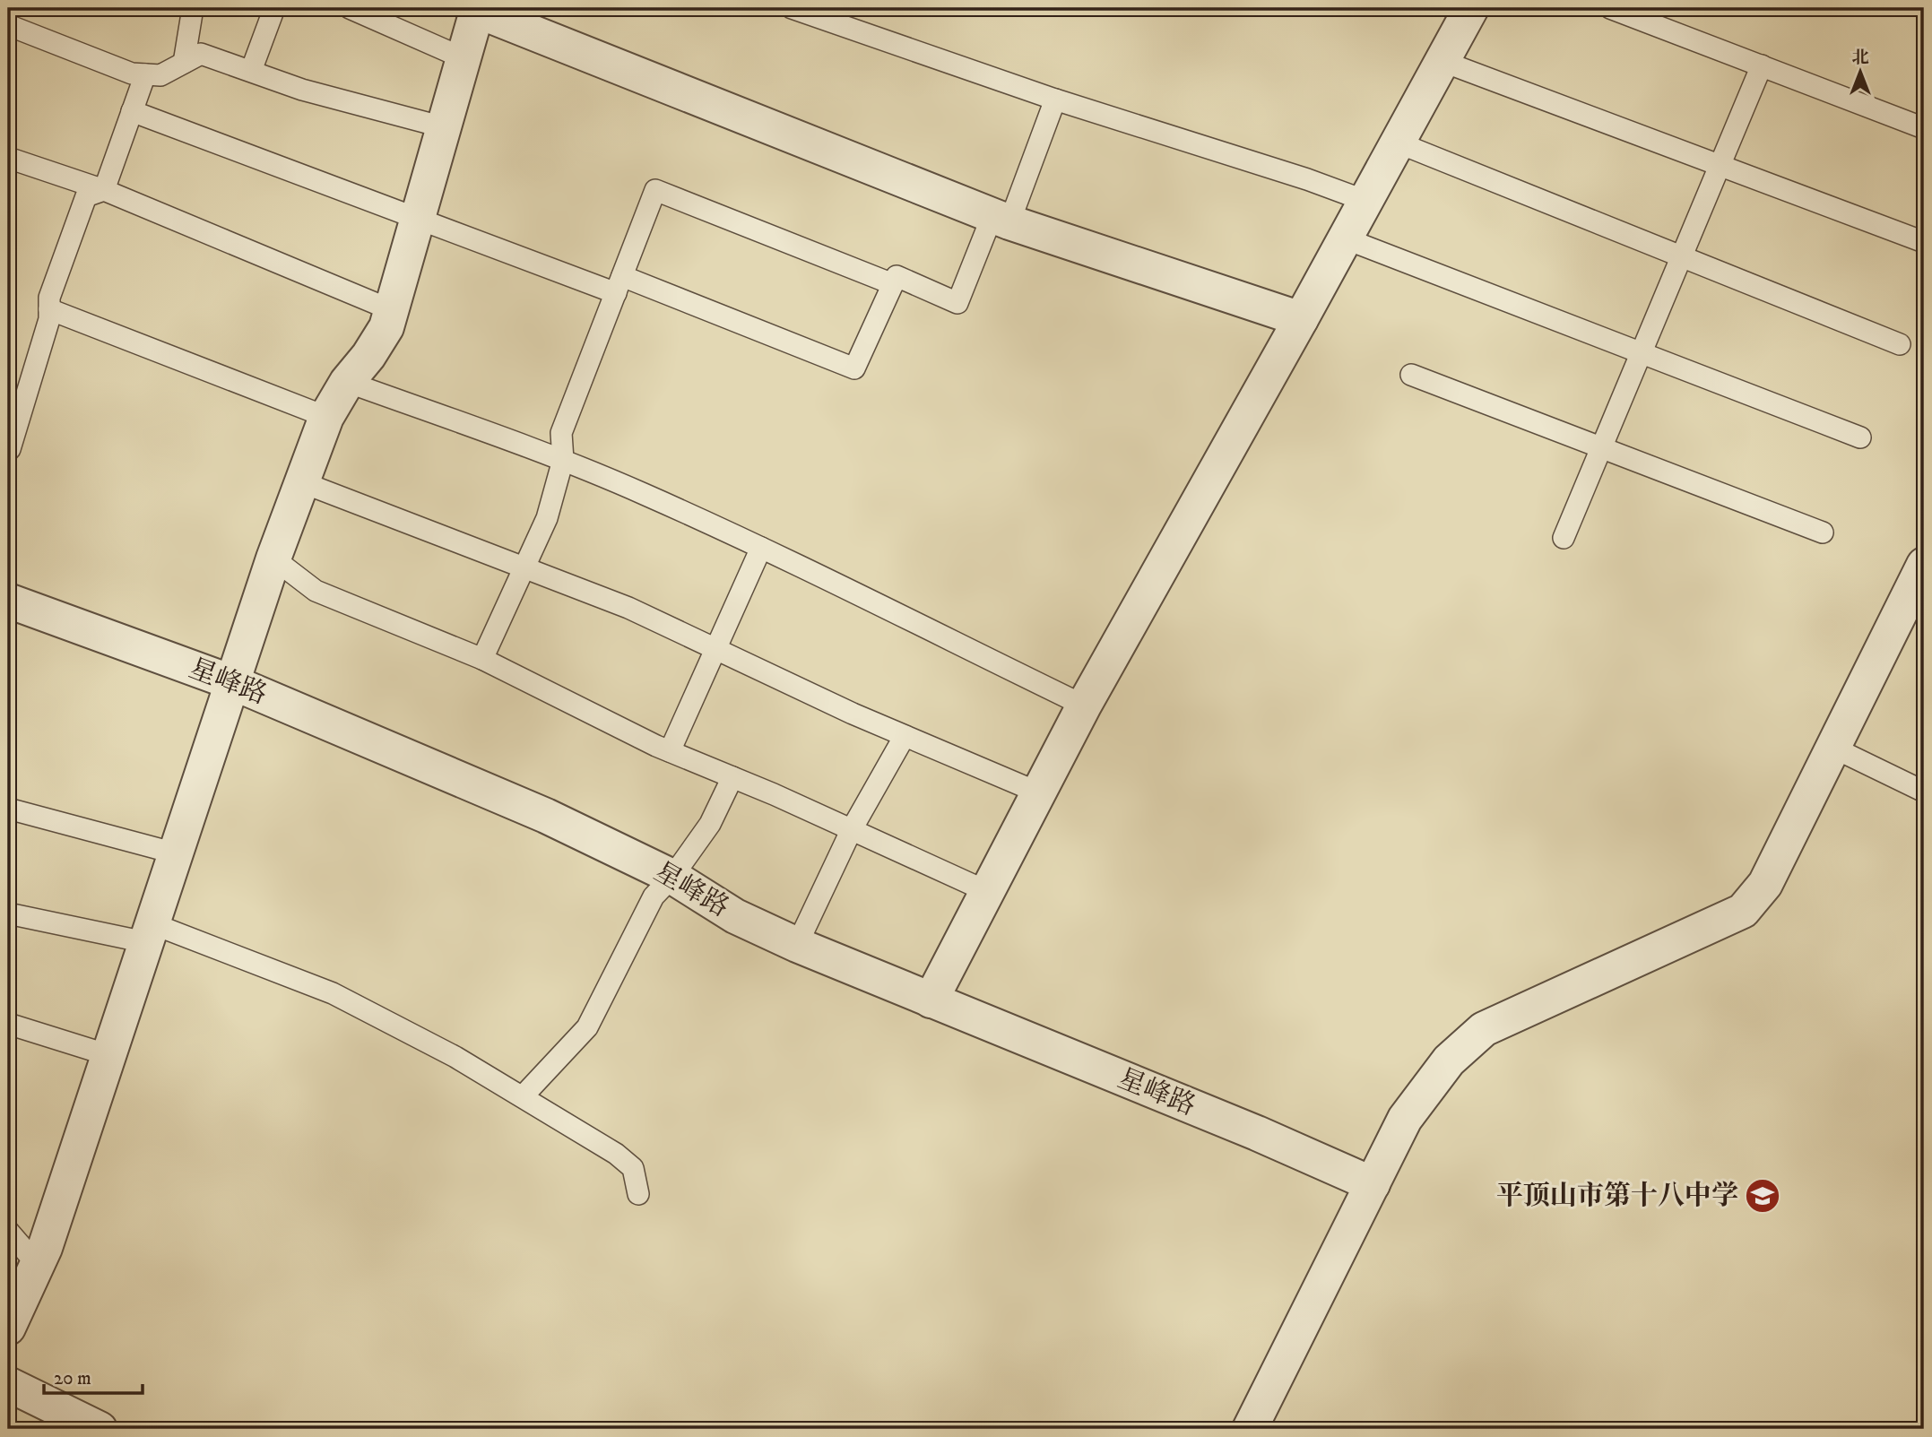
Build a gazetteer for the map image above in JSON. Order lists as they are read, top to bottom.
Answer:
{
  "streets": {
    "street": ["星峰路"]
  },
  "places": {
    "school or university": ["平顶山市第十八中学"]
  },
  "scale_bar": "20 m",
  "north": "top"
}
